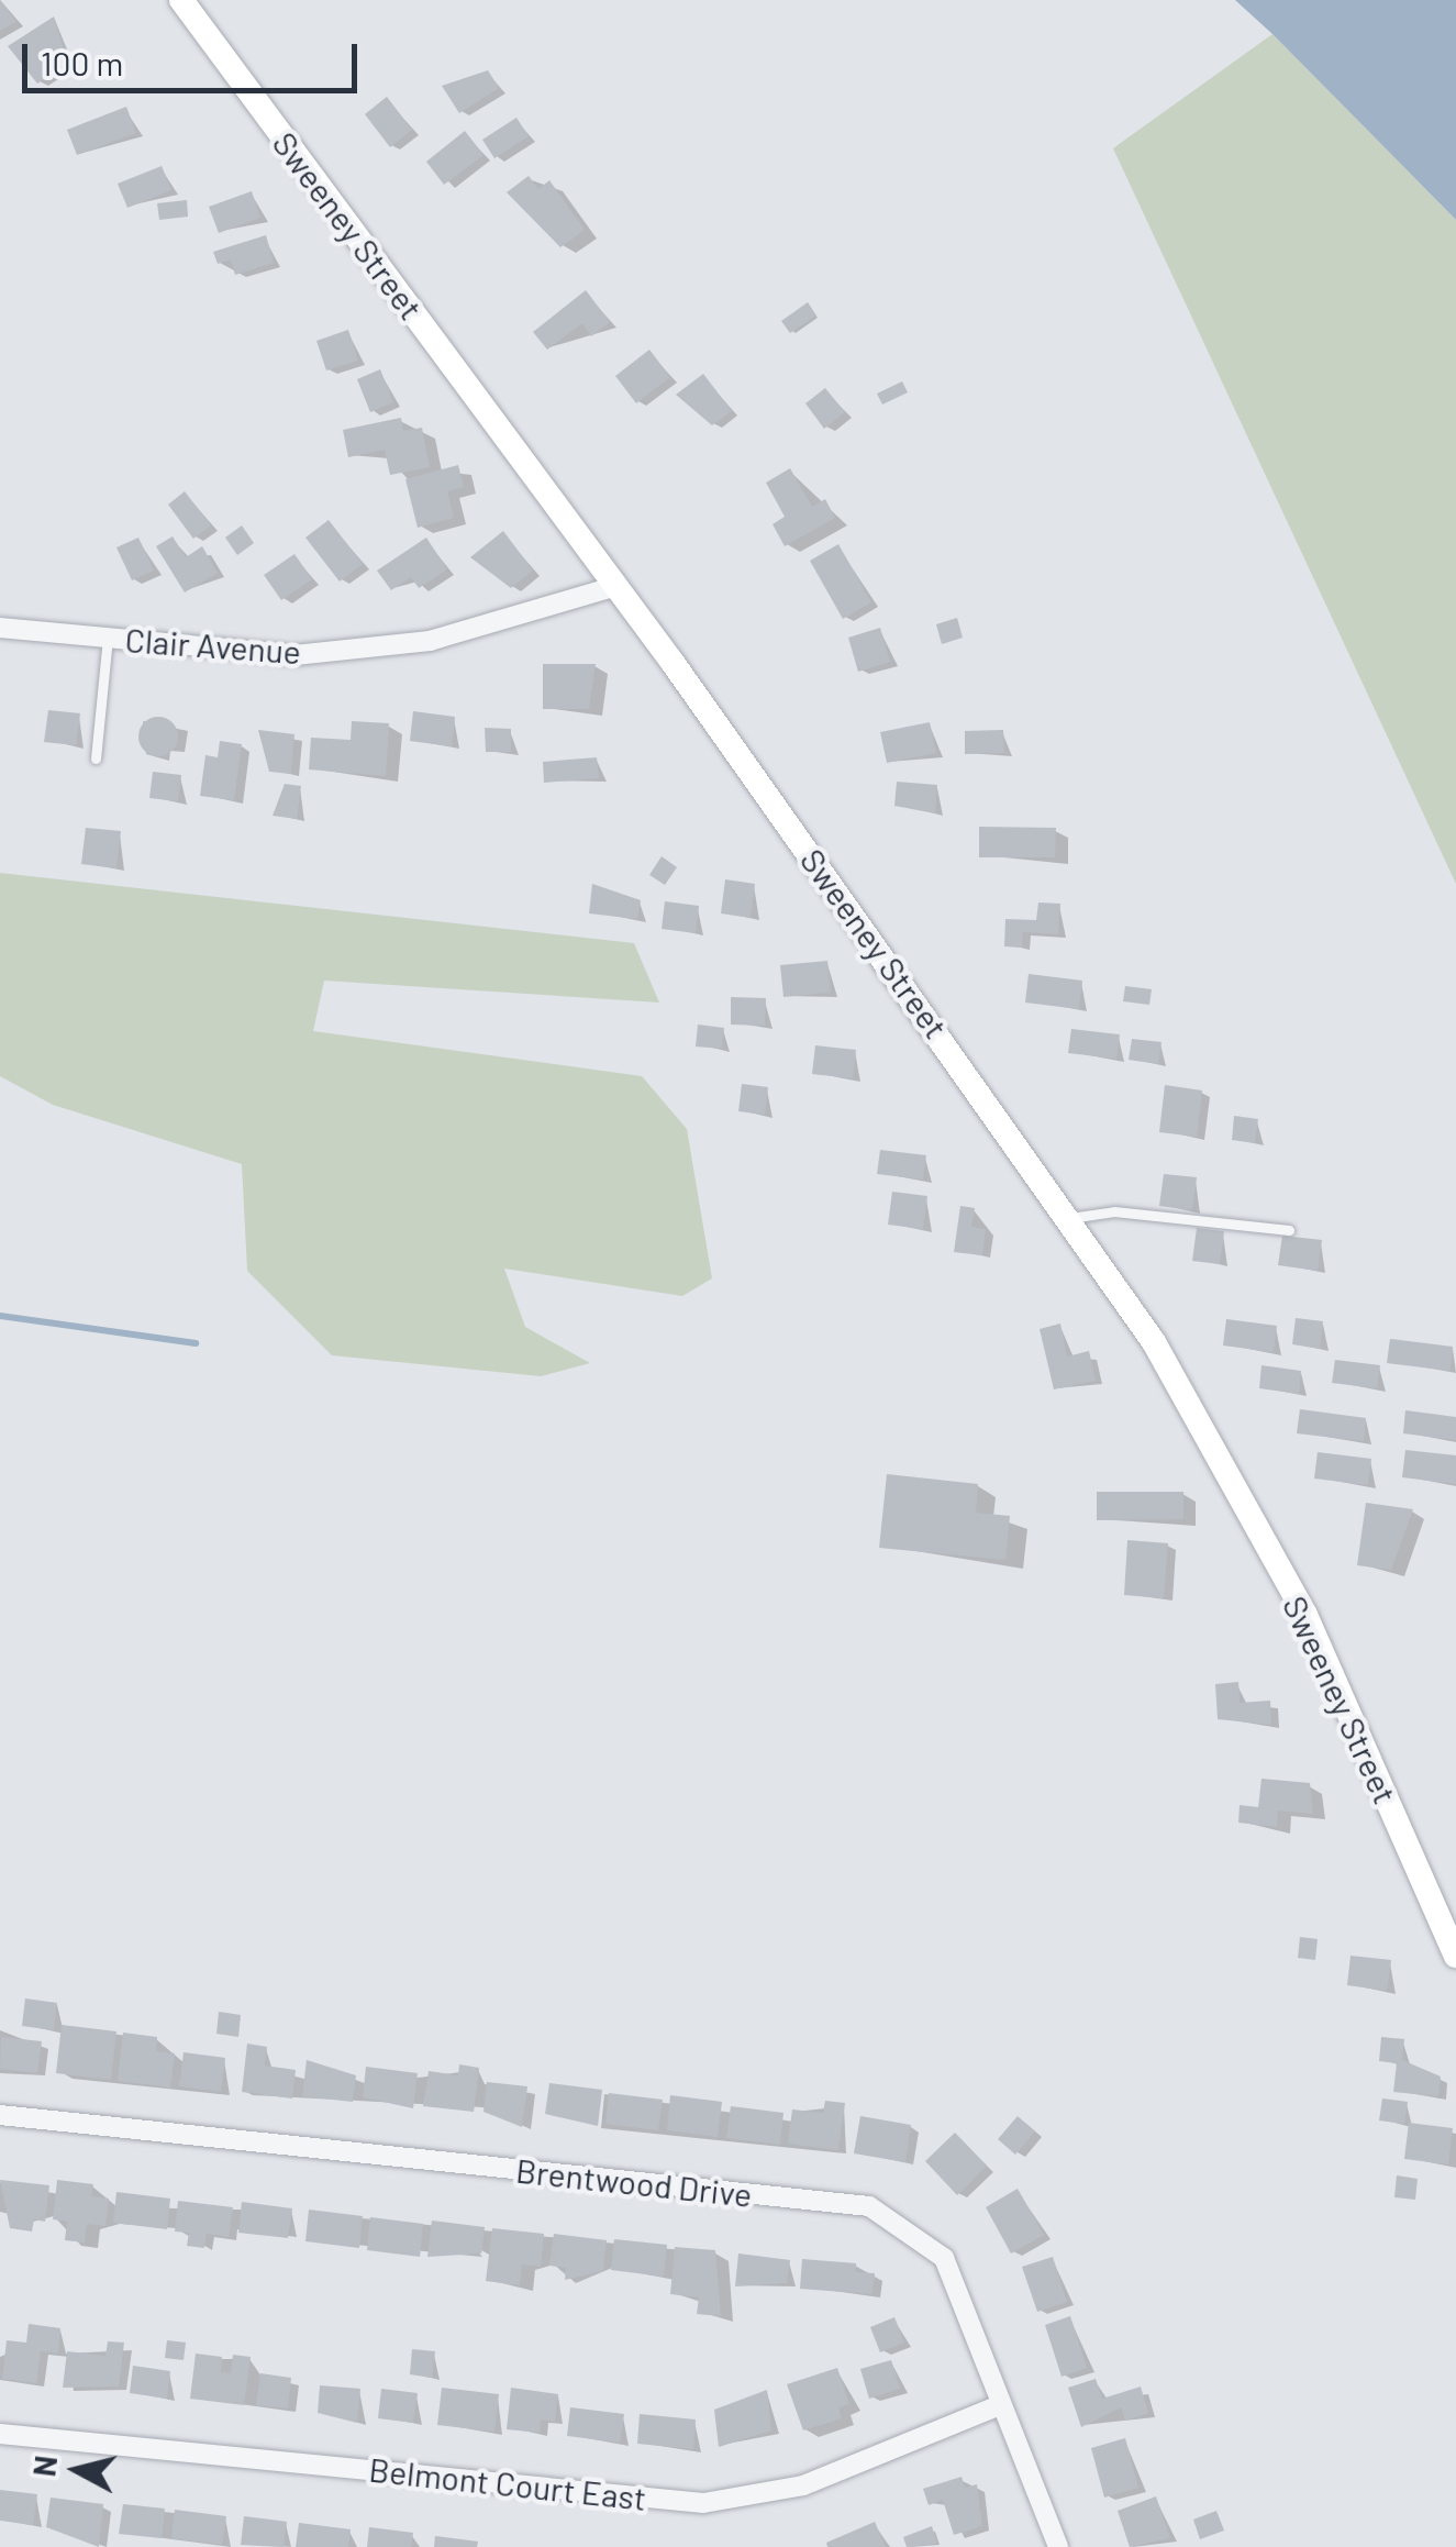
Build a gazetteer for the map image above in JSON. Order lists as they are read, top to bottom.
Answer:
{
  "streets": {
    "street": [
      "Sweeney Street",
      "Clair Avenue",
      "Brentwood Drive",
      "Belmont Court East"
    ]
  },
  "crossings": [
    ["Sweeney Street", "Clair Avenue"],
    ["Brentwood Drive", "Belmont Court East"]
  ],
  "scale_bar": "100 m",
  "north": "left"
}
